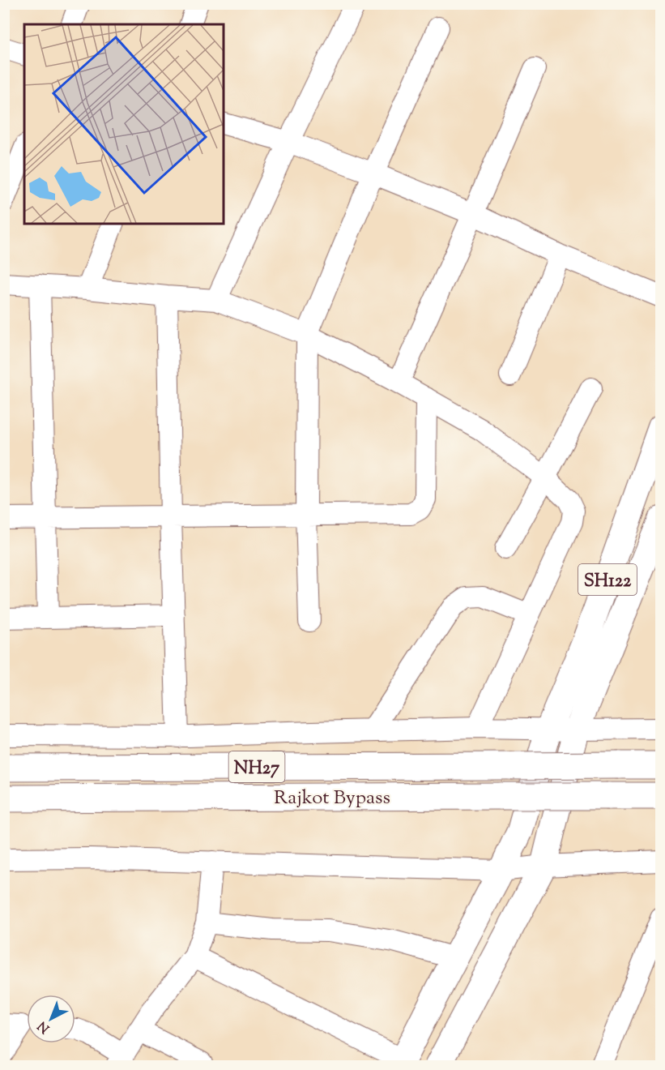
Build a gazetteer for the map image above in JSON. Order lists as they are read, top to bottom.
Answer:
{
  "streets": {
    "highway": ["NH27", "Rajkot Bypass"],
    "main road": ["SH122"]
  },
  "north": "bottom left"
}
